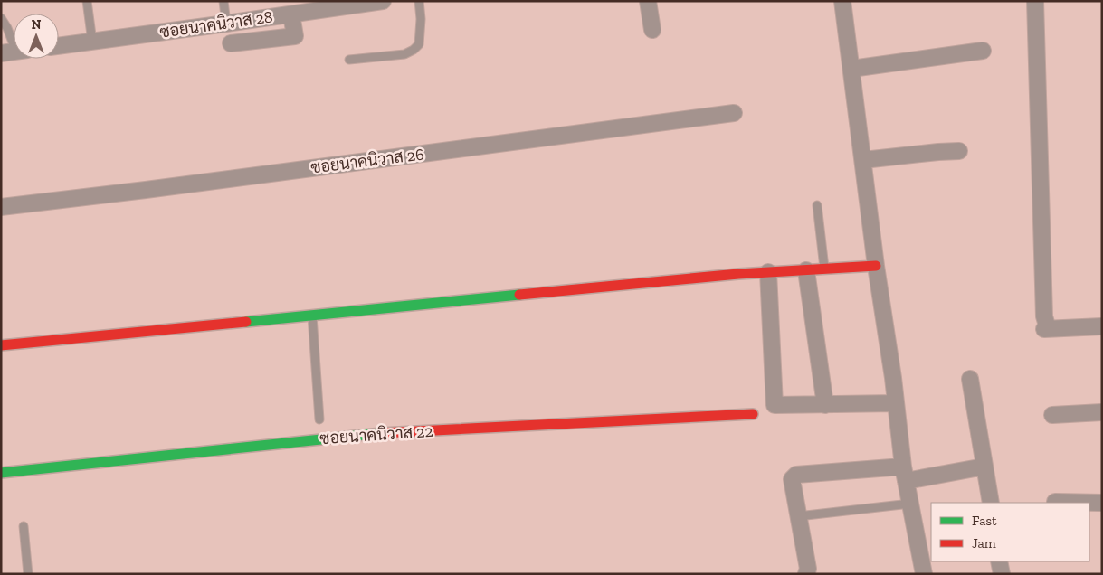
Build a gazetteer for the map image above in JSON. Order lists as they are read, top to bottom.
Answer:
{
  "streets": {
    "street": ["ซอยนาคนิวาส 28", "ซอยนาคนิวาส 26", "ซอยนาคนิวาส 22"]
  },
  "legend": ["Fast", "Jam"],
  "north": "top"
}
